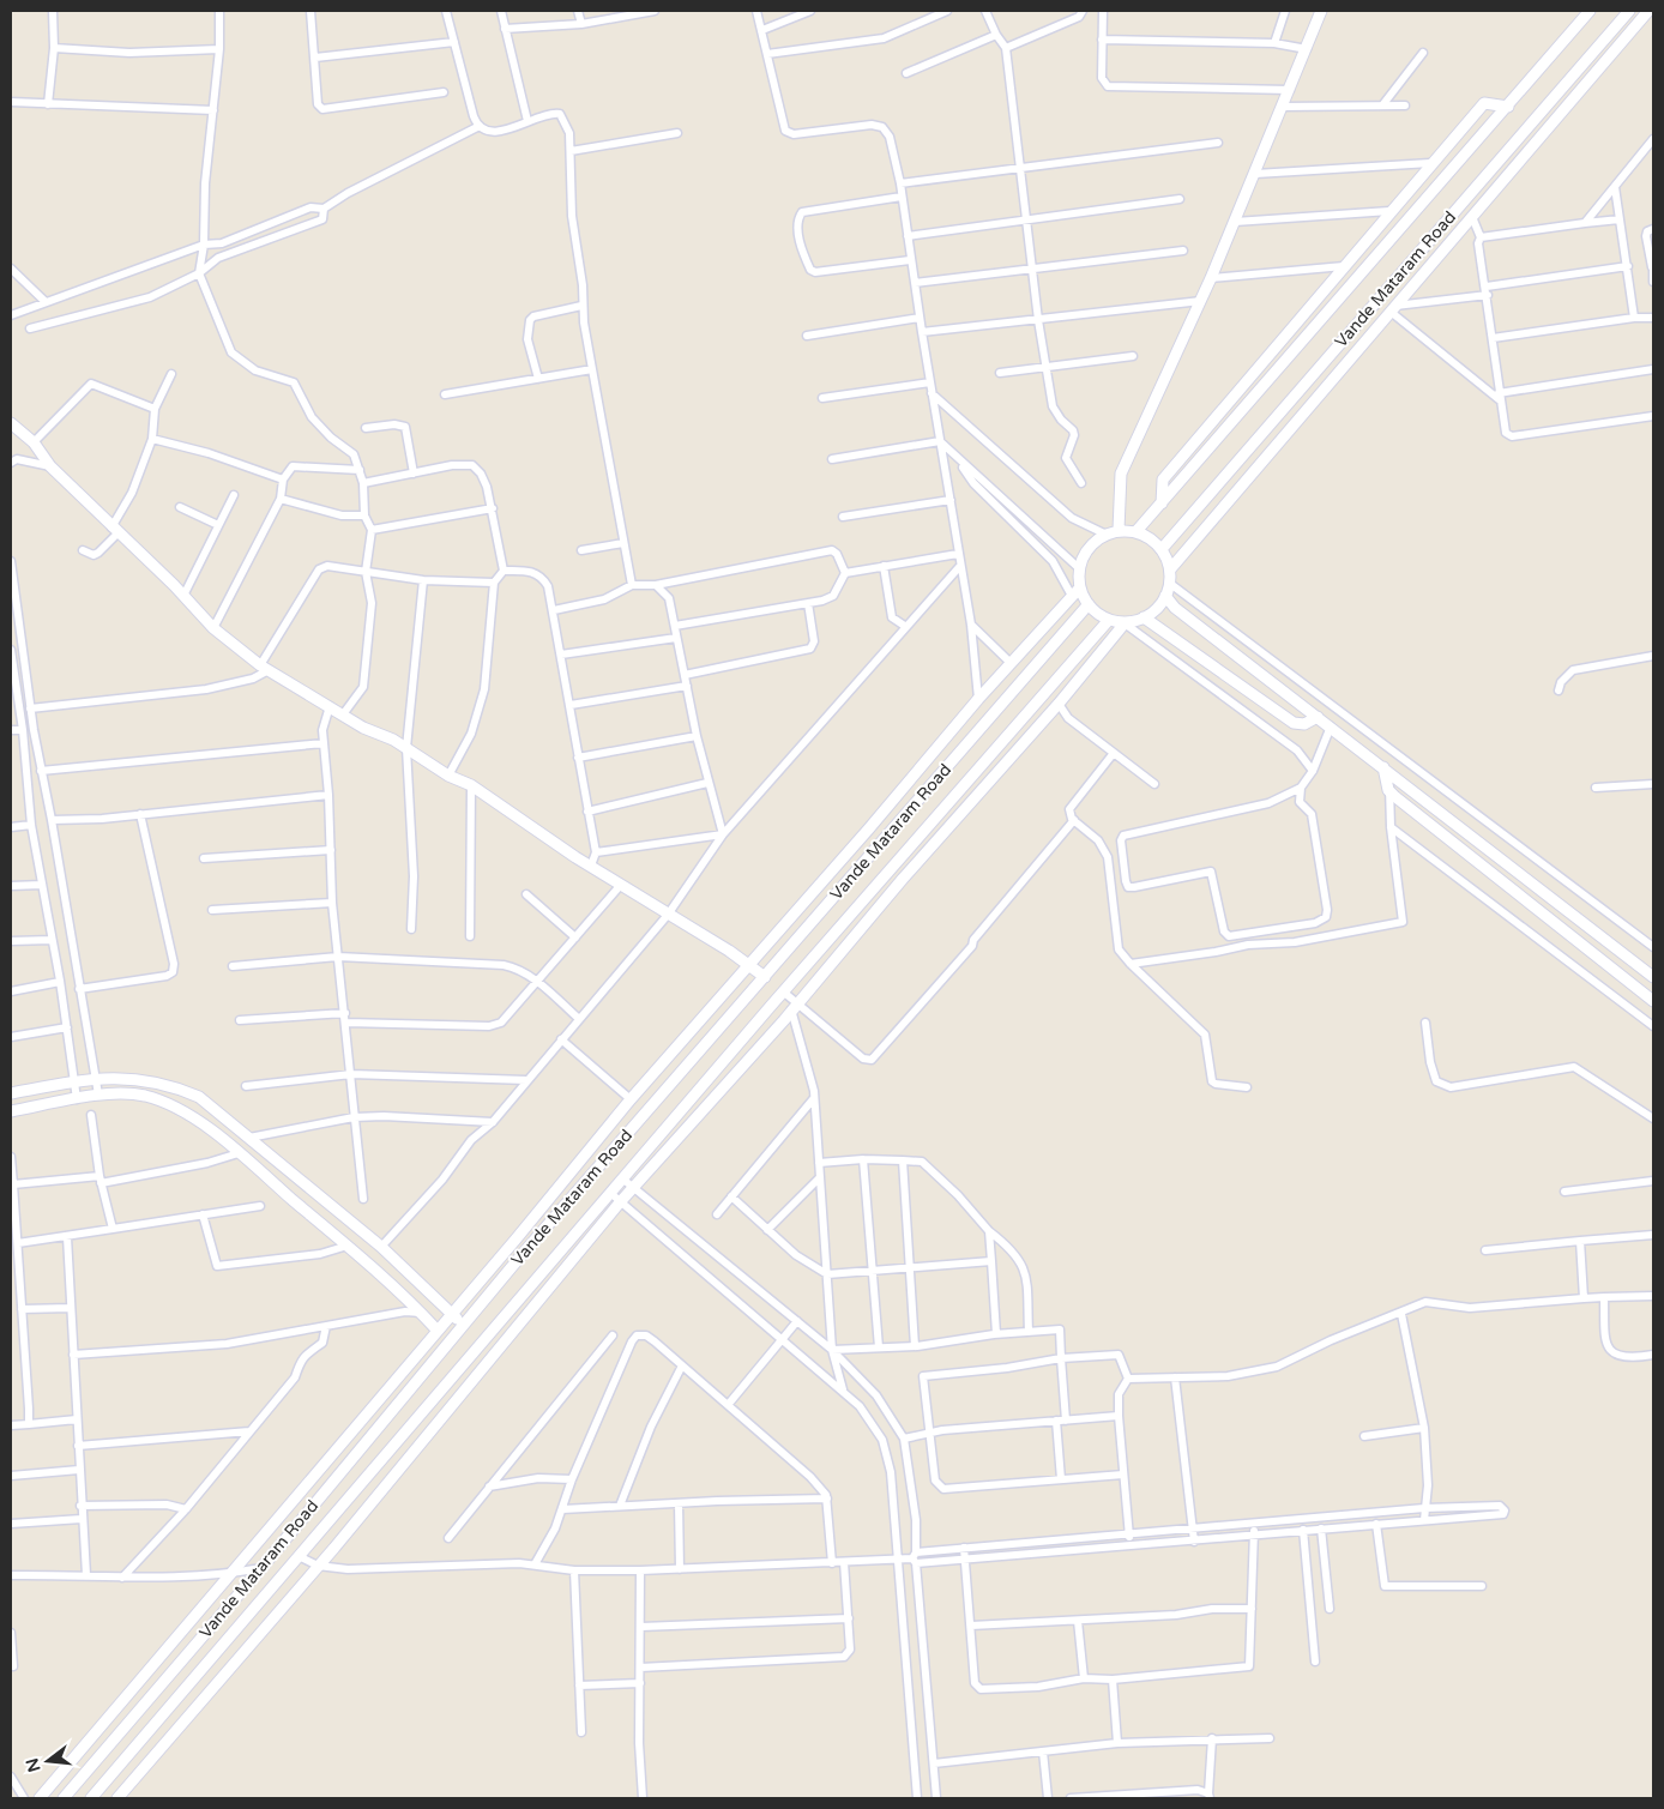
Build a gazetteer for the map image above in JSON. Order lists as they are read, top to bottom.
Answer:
{
  "streets": {
    "street": ["Vande Mataram Road"]
  },
  "north": "left"
}
